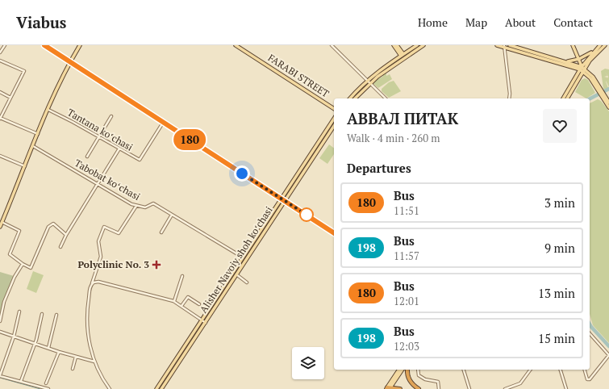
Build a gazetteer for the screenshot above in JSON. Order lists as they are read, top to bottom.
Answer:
{
  "streets": {
    "main road": ["FARABI STREET", "Alisher Navoiy shoh koʻchasi"],
    "street": ["Tantana koʻchasi", "Tabobat koʻchasi"]
  },
  "places": {
    "health": ["Polyclinic No. 3"]
  },
  "lines": ["bus line 180"],
  "page": {
    "header": "Viabus",
    "nav": [
      "Home",
      "Map",
      "About",
      "Contact"
    ],
    "on_map": "180",
    "heading": [
      ["АВВАЛ ПИТАК", "Walk · 4 min · 260 m"],
      "Departures"
    ],
    "list": [
      {
        "mark": "180",
        "name": "Bus",
        "note": "11:51",
        "value": "3 min"
      },
      {
        "mark": "198",
        "name": "Bus",
        "note": "11:57",
        "value": "9 min"
      },
      {
        "mark": "180",
        "name": "Bus",
        "note": "12:01",
        "value": "13 min"
      },
      {
        "mark": "198",
        "name": "Bus",
        "note": "12:03",
        "value": "15 min"
      }
    ]
  }
}
